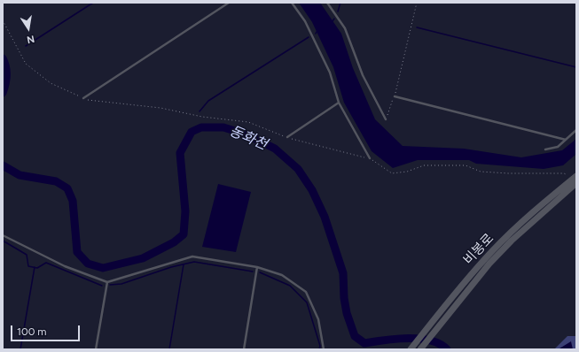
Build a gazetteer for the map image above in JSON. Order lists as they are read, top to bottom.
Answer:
{
  "streets": {
    "street": ["비봉로"]
  },
  "water": ["동화천"],
  "scale_bar": "100 m",
  "north": "bottom"
}
